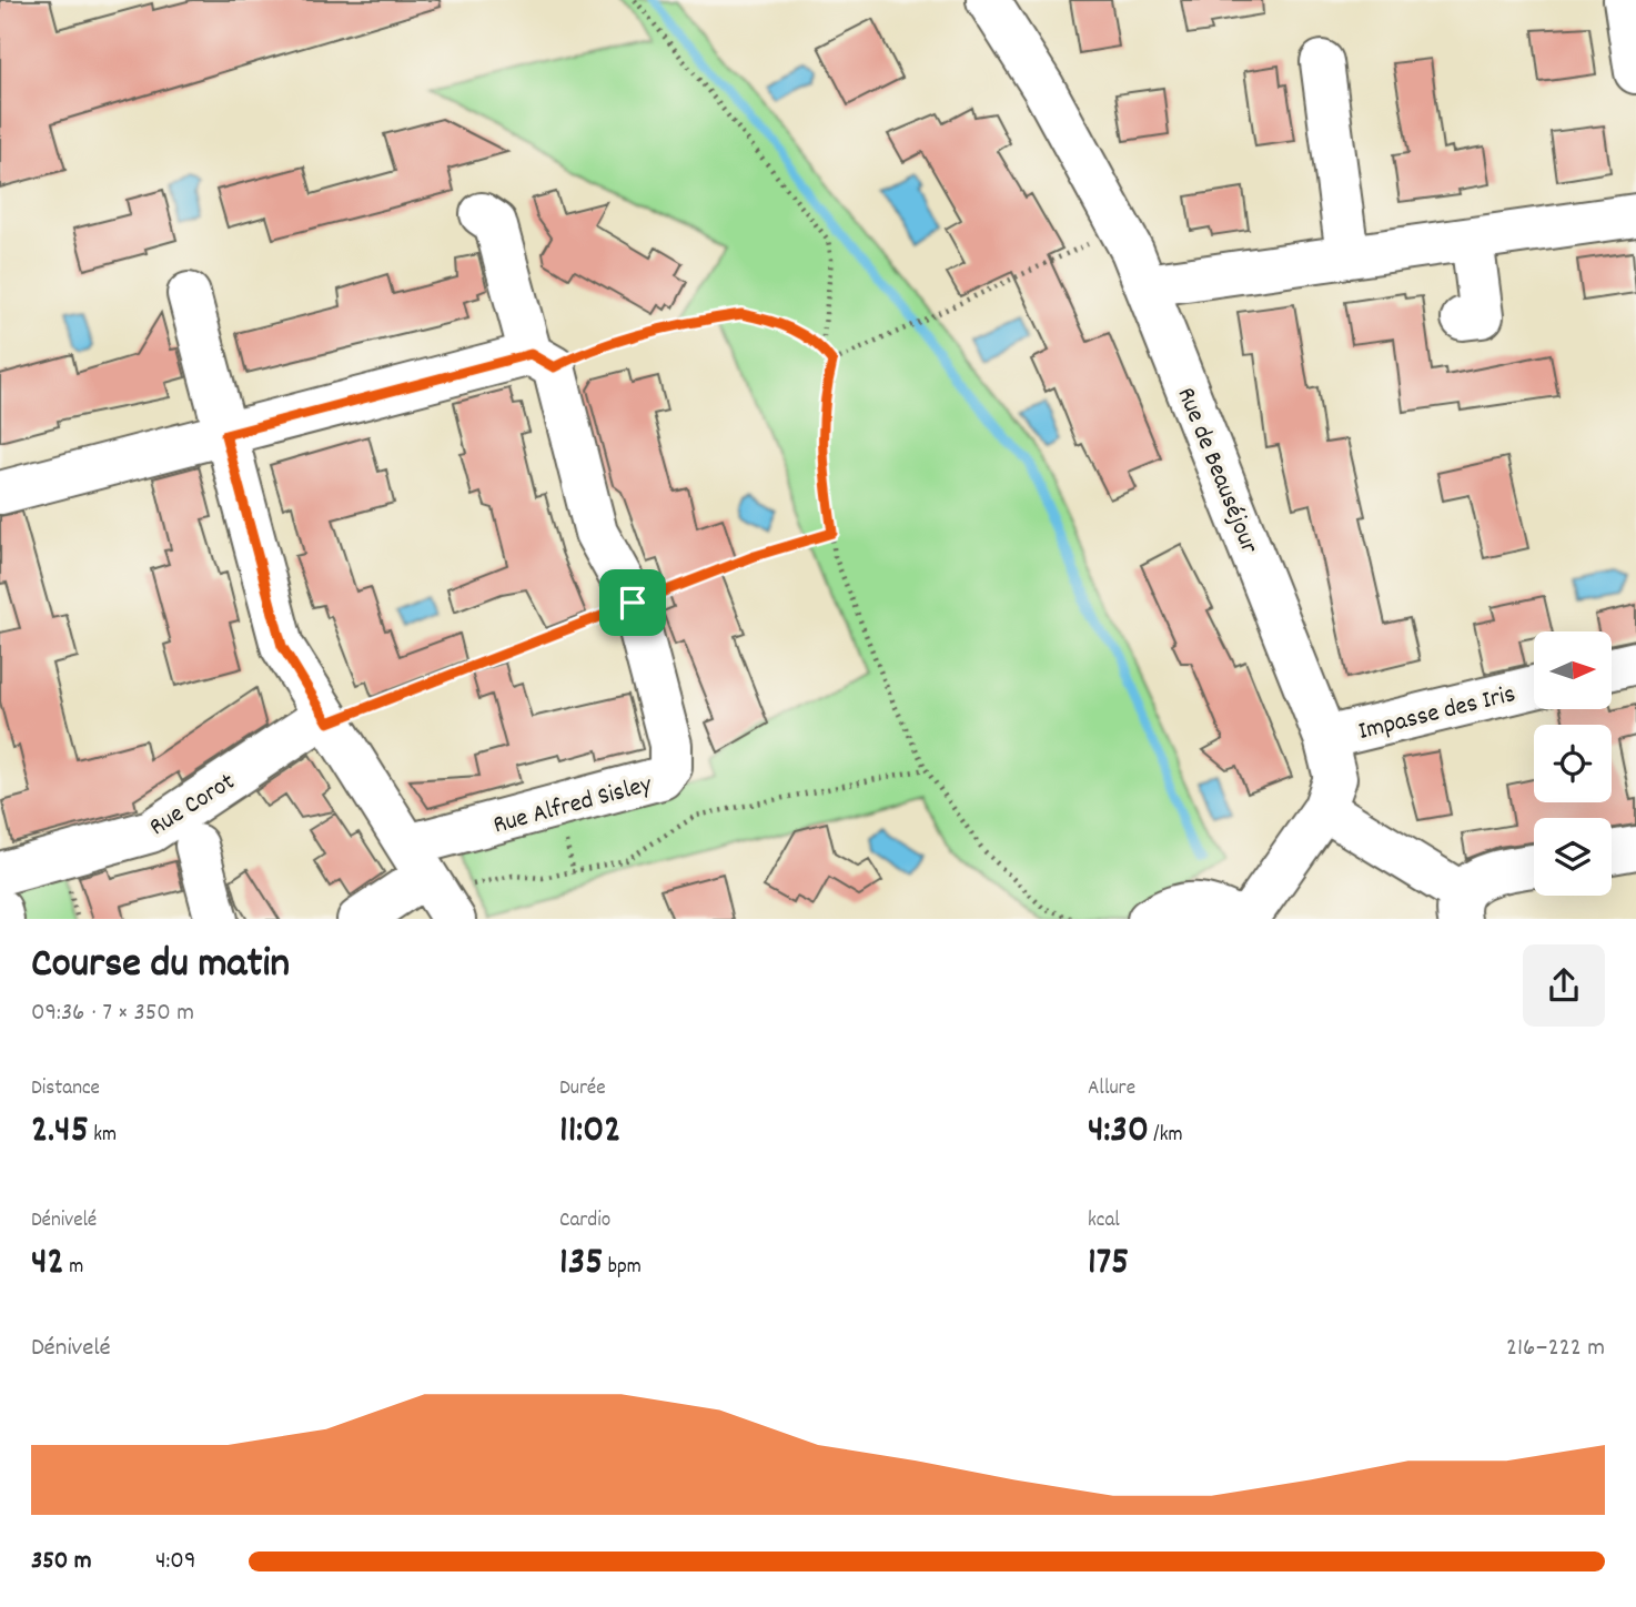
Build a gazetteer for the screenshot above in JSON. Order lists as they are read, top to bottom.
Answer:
{
  "streets": {
    "street": [
      "Rue de Beauséjour",
      "Impasse des Iris",
      "Rue Corot",
      "Rue Alfred Sisley"
    ]
  },
  "crossings": [
    ["Rue de Beauséjour", "Impasse des Iris"]
  ],
  "north": "right",
  "page": {
    "heading": ["Course du matin", "09:36 · 7 × 350 m"],
    "stats": [
      ["Distance", "2.45 km"],
      ["Durée", "11:02"],
      ["Allure", "4:30 /km"],
      ["Dénivelé", "42 m"],
      ["Cardio", "135 bpm"],
      ["kcal", "175"]
    ],
    "chart": ["Dénivelé", "216–222 m"],
    "list": [
      {
        "name": "350 m",
        "note": "4:09"
      }
    ]
  }
}
